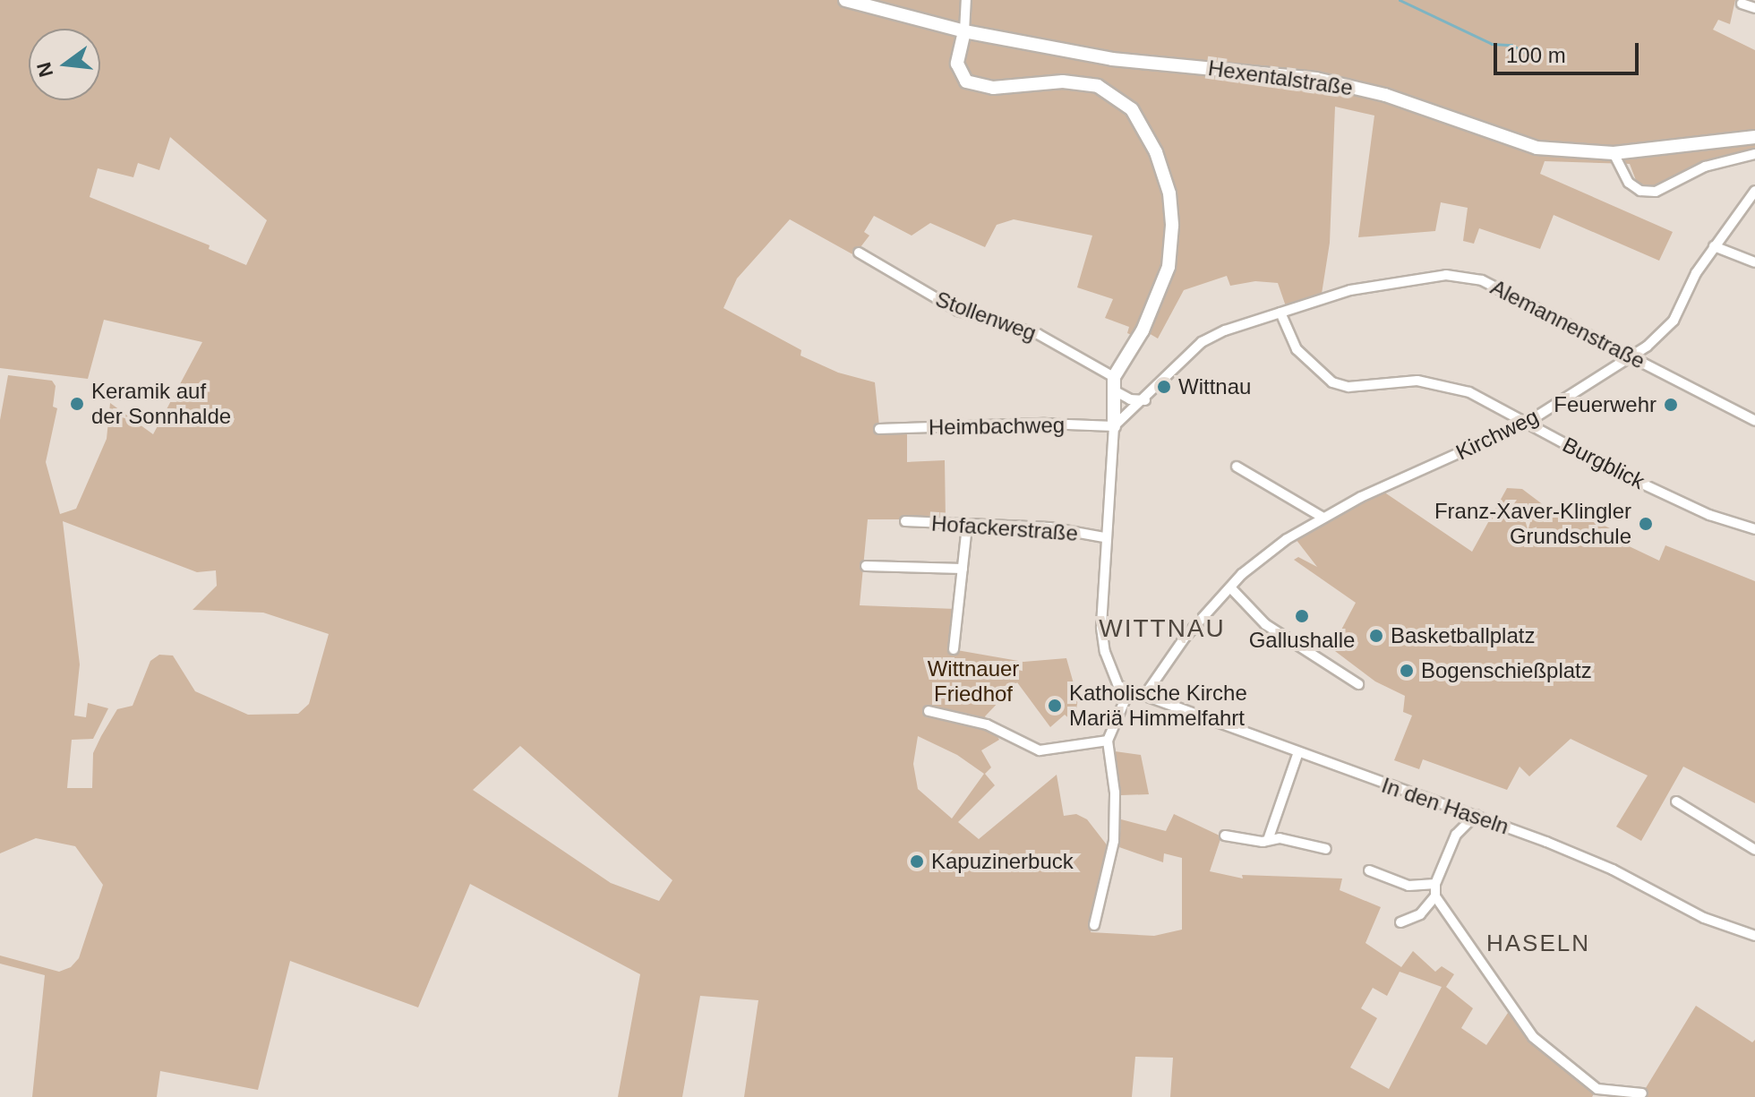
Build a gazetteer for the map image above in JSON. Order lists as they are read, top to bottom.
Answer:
{
  "streets": {
    "main road": ["Hexentalstraße"],
    "street": [
      "Stollenweg",
      "Alemannenstraße",
      "Heimbachweg",
      "Kirchweg",
      "Burgblick",
      "Hofackerstraße",
      "In den Haseln"
    ]
  },
  "crossings": [
    ["Alemannenstraße", "Heimbachweg"],
    ["Alemannenstraße", "Kirchweg"],
    ["Alemannenstraße", "Burgblick"],
    ["Kirchweg", "Burgblick"],
    ["Kirchweg", "In den Haseln"]
  ],
  "districts": ["WITTNAU", "HASELN"],
  "parks": ["Wittnauer Friedhof"],
  "places": [
    "Wittnau",
    "Keramik auf der Sonnhalde",
    "Feuerwehr",
    "Franz-Xaver-Klingler Grundschule",
    "Gallushalle",
    "Basketballplatz",
    "Bogenschießplatz",
    "Katholische Kirche Mariä Himmelfahrt",
    "Kapuzinerbuck"
  ],
  "scale_bar": "100 m",
  "north": "left"
}
